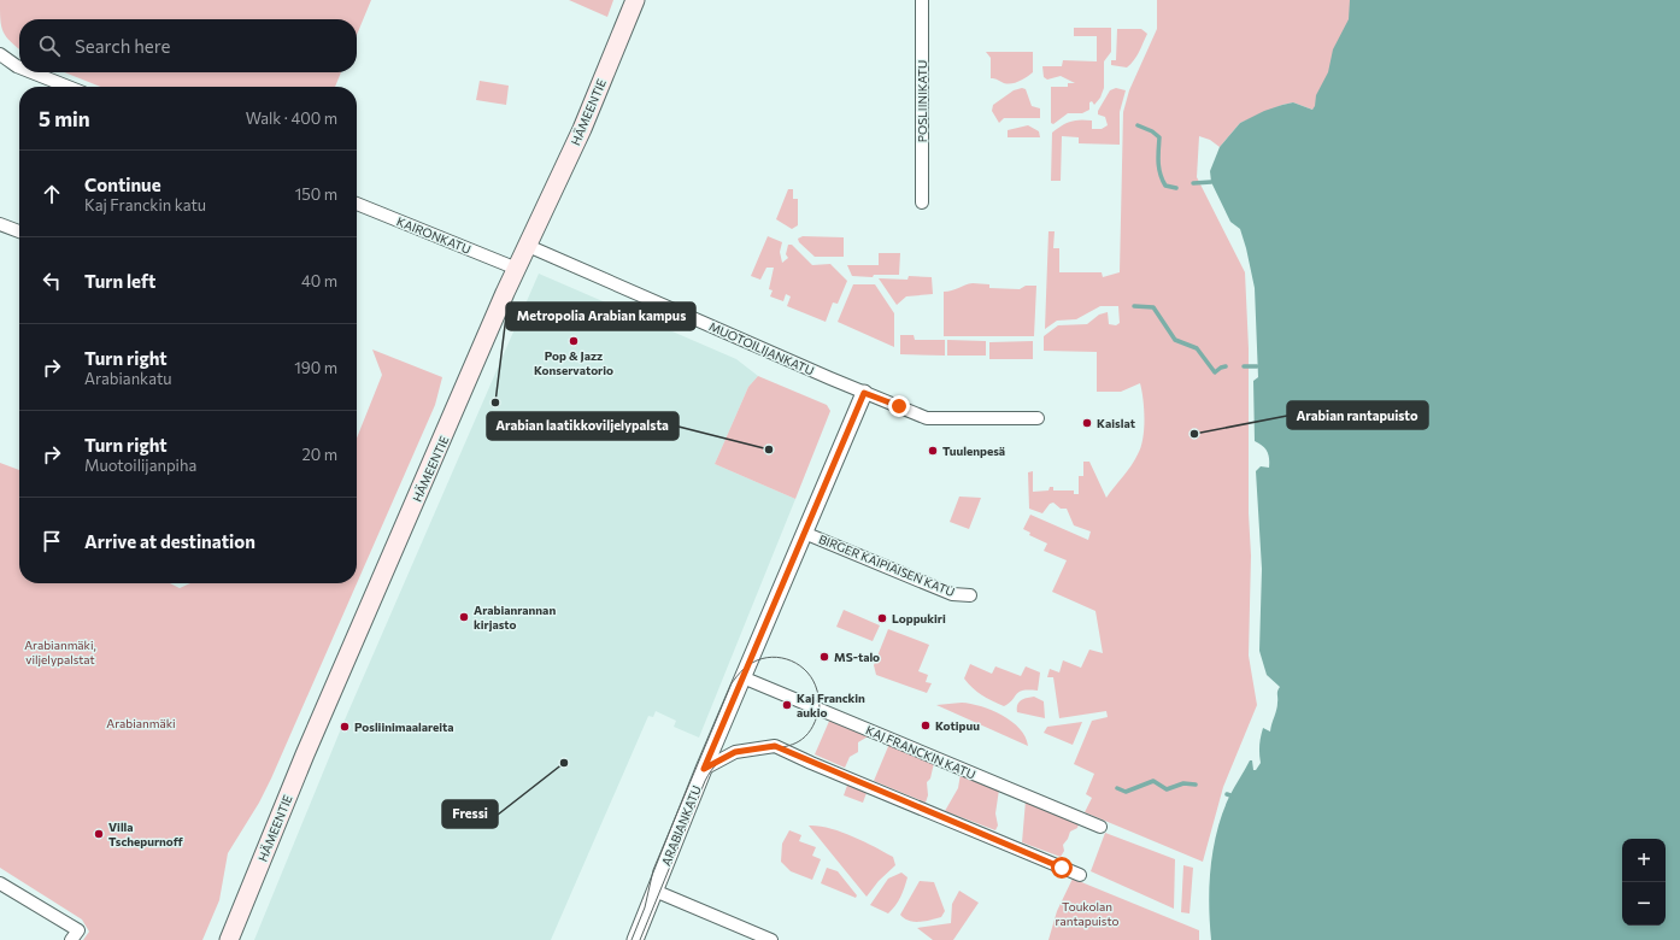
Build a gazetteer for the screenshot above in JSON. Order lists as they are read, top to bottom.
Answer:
{
  "streets": {
    "main road": ["HÄMEENTIE"],
    "street": [
      "POSLIINIKATU",
      "KAIRONKATU",
      "MUOTOILIJANKATU",
      "BIRGER KAIPIAISEN KATU",
      "KAJ FRANCKIN KATU",
      "ARABIANKATU"
    ]
  },
  "crossings": [
    ["HÄMEENTIE", "KAIRONKATU"],
    ["HÄMEENTIE", "MUOTOILIJANKATU"],
    ["MUOTOILIJANKATU", "ARABIANKATU"],
    ["BIRGER KAIPIAISEN KATU", "ARABIANKATU"],
    ["KAJ FRANCKIN KATU", "ARABIANKATU"]
  ],
  "parks": ["Arabianmäki, viljelypalstat", "Arabianmäki", "Toukolan rantapuisto"],
  "places": [
    "Pop & Jazz Konservatorio",
    "Metropolia Arabian kampus",
    "Kaislat",
    "Arabian rantapuisto",
    "Arabian laatikkoviljelypalsta",
    "Tuulenpesä",
    "Arabianrannan kirjasto",
    "Loppukiri",
    "MS-talo",
    "Kaj Franckin aukio",
    "Kotipuu",
    "Posliinimaalareita",
    "Fressi",
    "Villa Tschepurnoff"
  ],
  "page": {
    "search": "Search here",
    "heading": ["5 min", "Walk · 400 m"],
    "list": [
      ["Continue", "Kaj Franckin katu", "150 m"],
      ["Turn left", "40 m"],
      ["Turn right", "Arabiankatu", "190 m"],
      ["Turn right", "Muotoilijanpiha", "20 m"],
      "Arrive at destination"
    ],
    "map_buttons": ["+", "−"]
  }
}
